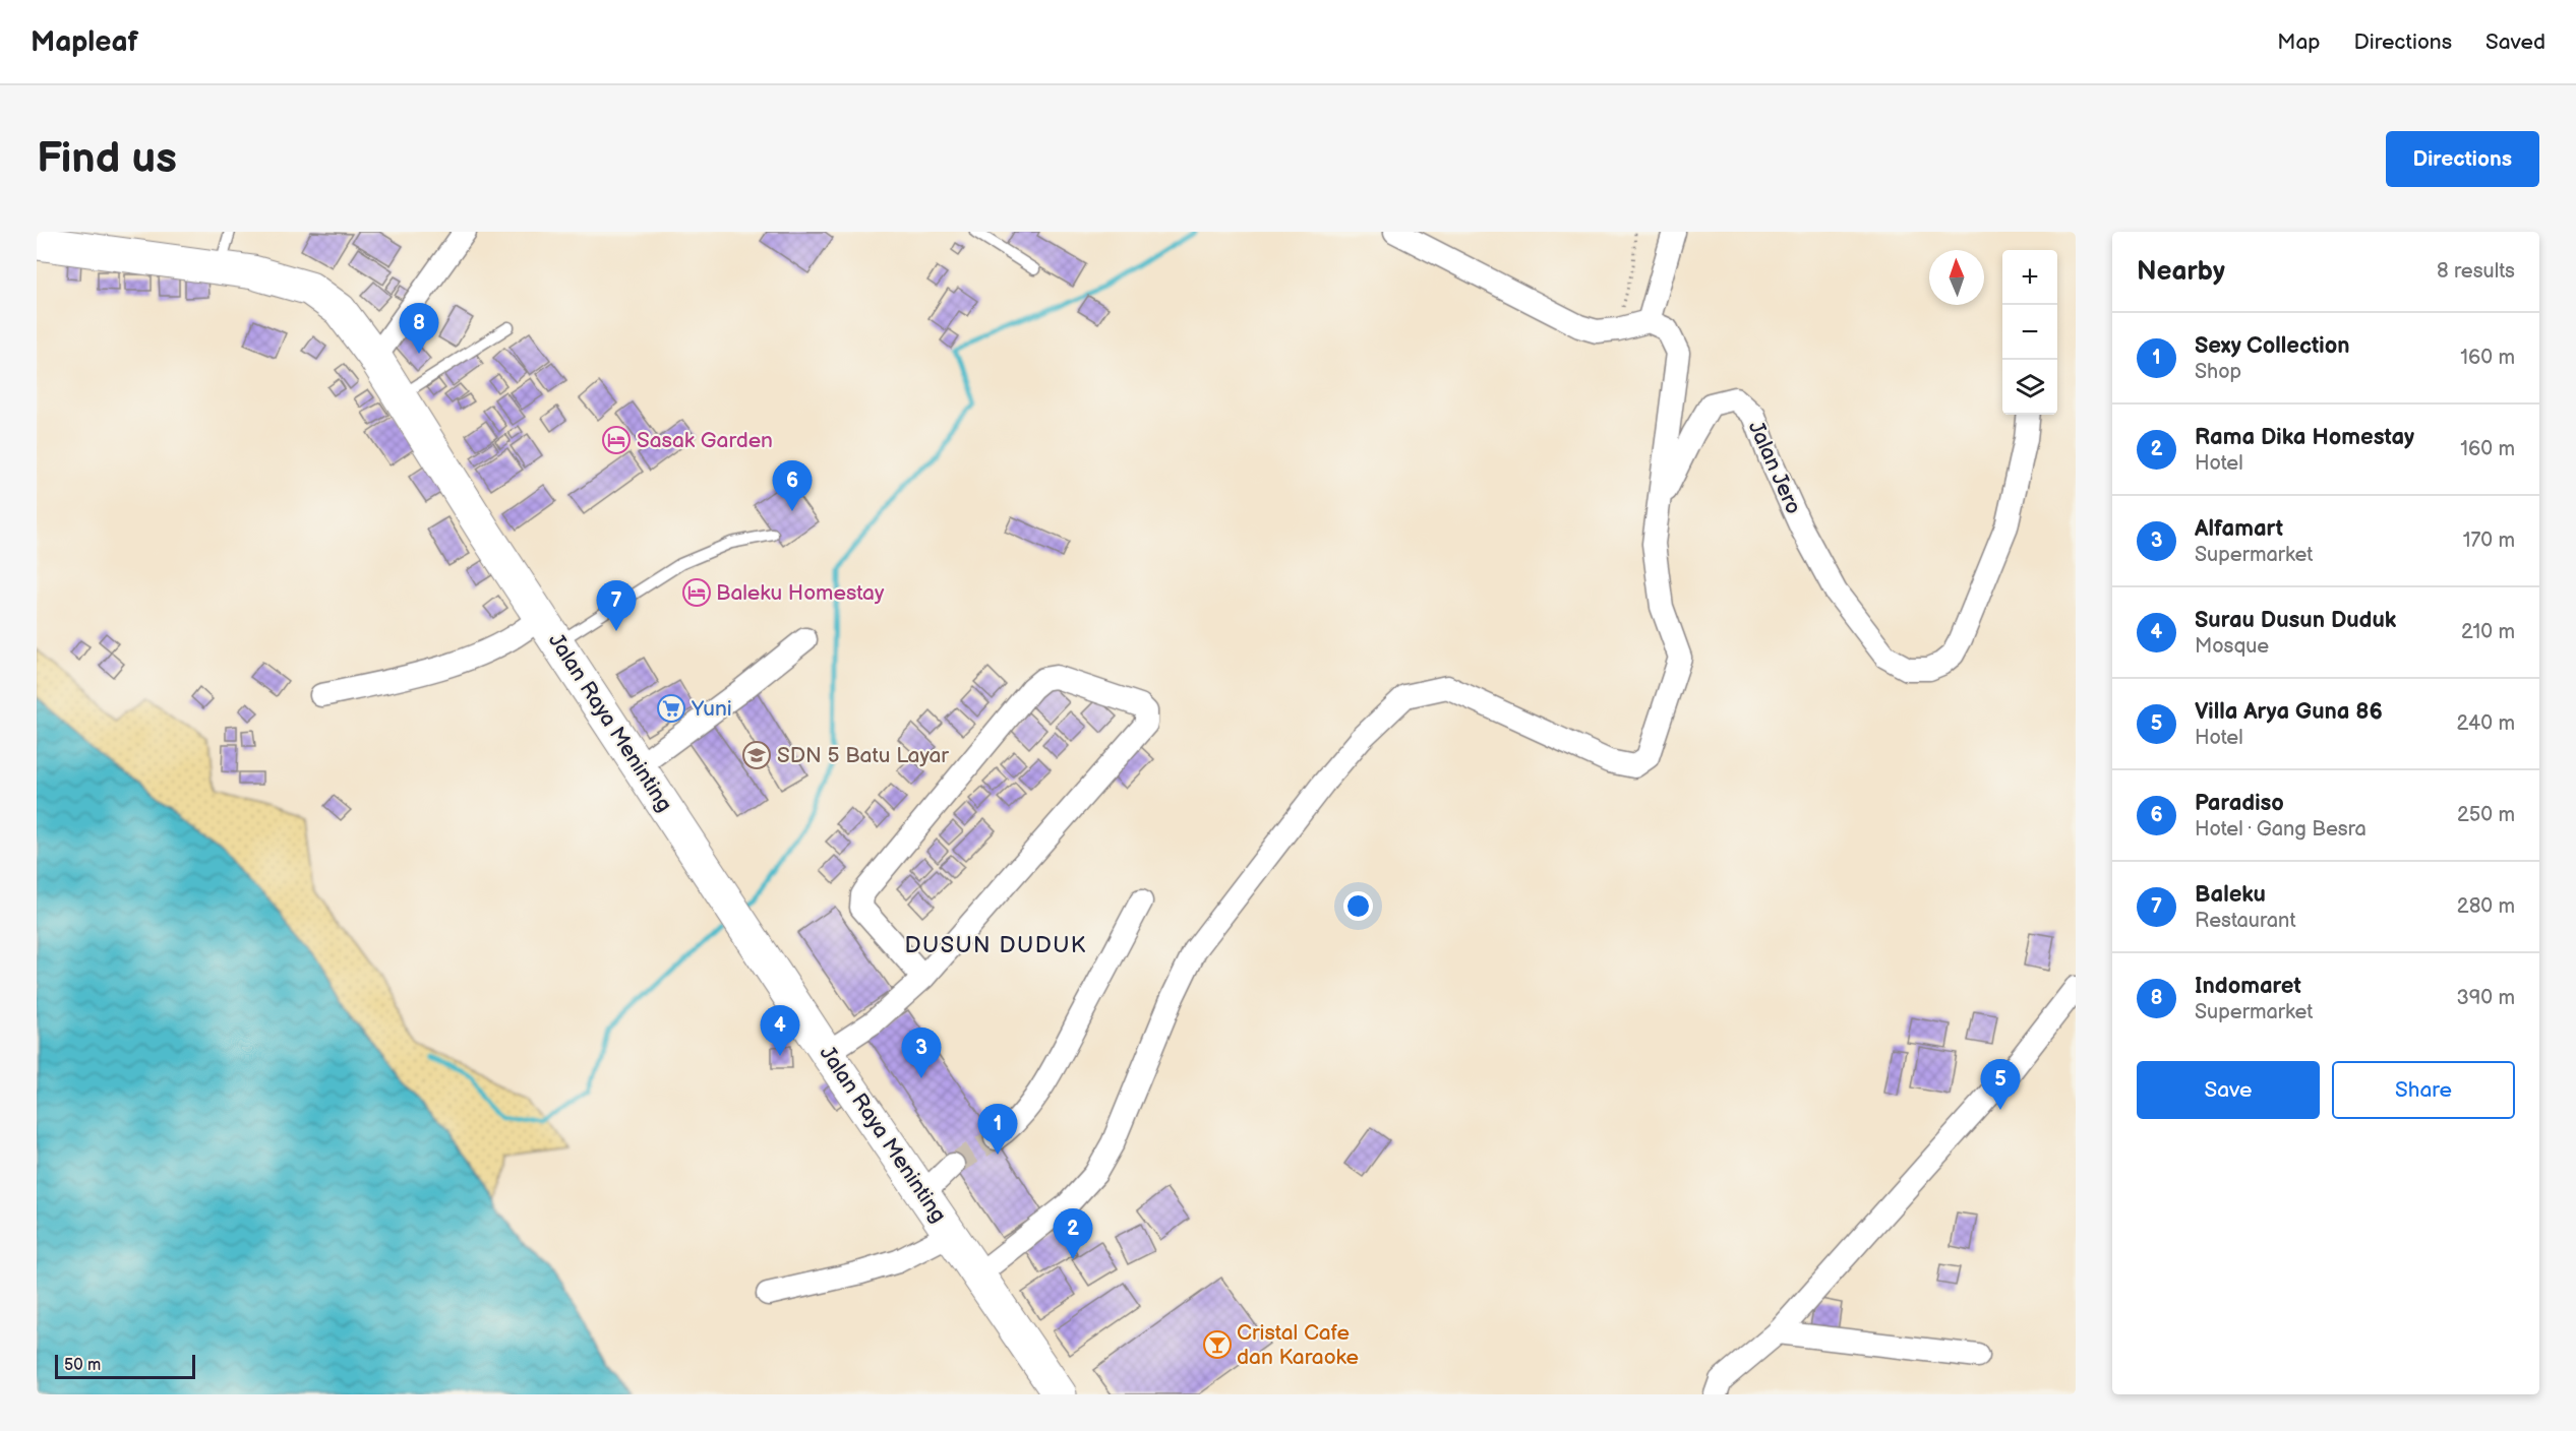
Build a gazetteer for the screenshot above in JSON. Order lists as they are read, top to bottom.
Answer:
{
  "streets": {
    "highway": ["Jalan Raya Meninting"],
    "street": ["Jalan Jero"]
  },
  "districts": ["DUSUN DUDUK"],
  "places": {
    "hotel": ["Sasak Garden", "Baleku Homestay"],
    "supermarket": ["Yuni"],
    "school or university": ["SDN 5 Batu Layar"],
    "bar": ["Cristal Cafe dan Karaoke"]
  },
  "scale_bar": "50 m",
  "north": "top",
  "page": {
    "header": "Mapleaf",
    "nav": ["Map", "Directions", "Saved"],
    "buttons": [
      "Directions",
      ["Save", "Share"]
    ],
    "title": "Find us",
    "heading": ["Nearby", "8 results"],
    "map_buttons": ["+", "−"],
    "pins": [
      "8",
      "6",
      "7",
      "4",
      "3",
      "5",
      "1",
      "2"
    ],
    "list": [
      {
        "mark": "1",
        "name": "Sexy Collection",
        "note": "Shop",
        "value": "160 m"
      },
      {
        "mark": "2",
        "name": "Rama Dika Homestay",
        "note": "Hotel",
        "value": "160 m"
      },
      {
        "mark": "3",
        "name": "Alfamart",
        "note": "Supermarket",
        "value": "170 m"
      },
      {
        "mark": "4",
        "name": "Surau Dusun Duduk",
        "note": "Mosque",
        "value": "210 m"
      },
      {
        "mark": "5",
        "name": "Villa Arya Guna 86",
        "note": "Hotel",
        "value": "240 m"
      },
      {
        "mark": "6",
        "name": "Paradiso",
        "note": "Hotel · Gang Besra",
        "value": "250 m"
      },
      {
        "mark": "7",
        "name": "Baleku",
        "note": "Restaurant",
        "value": "280 m"
      },
      {
        "mark": "8",
        "name": "Indomaret",
        "note": "Supermarket",
        "value": "390 m"
      }
    ],
    "scale": "50 m"
  }
}
